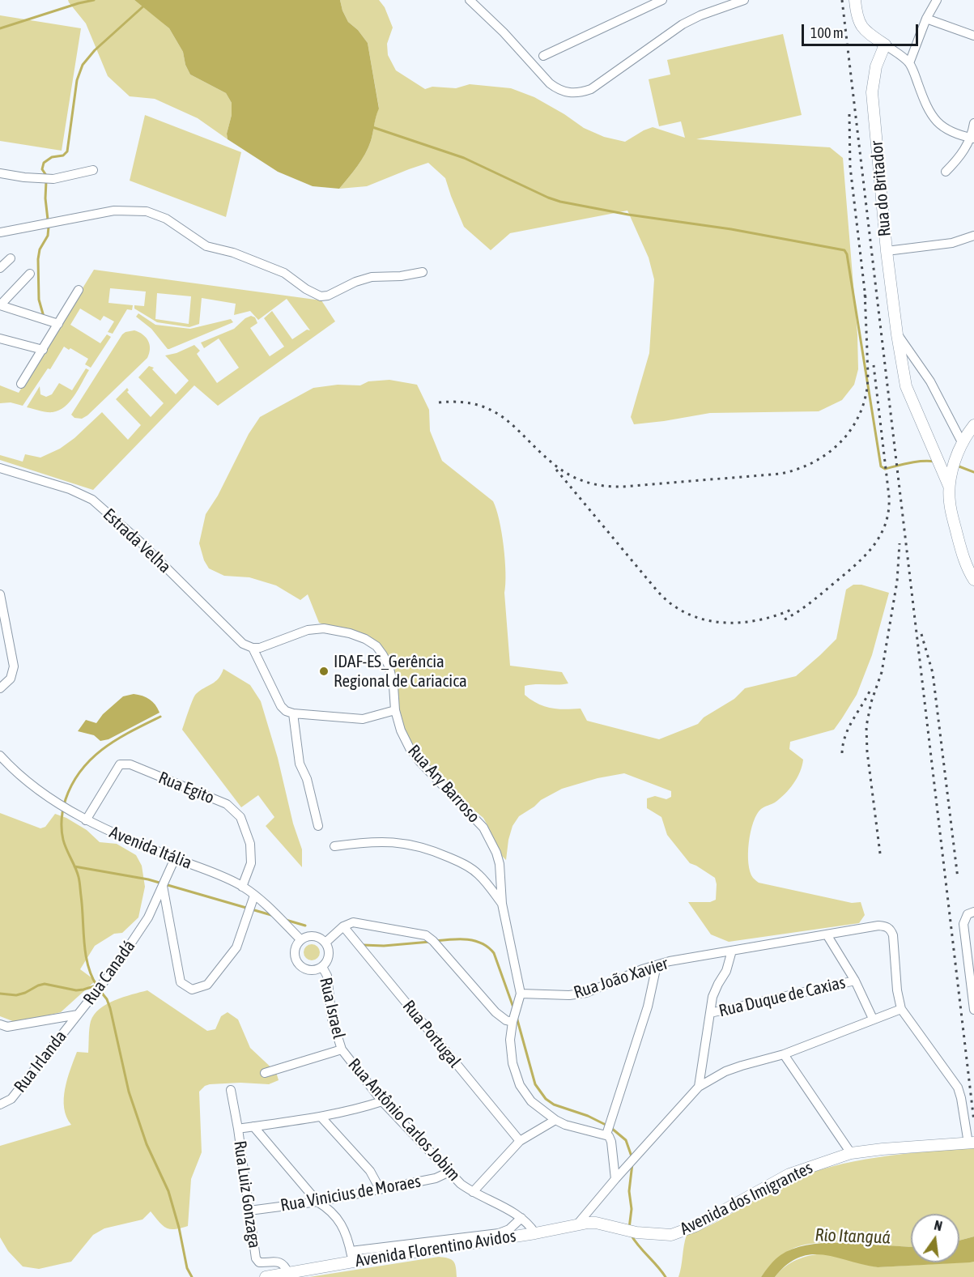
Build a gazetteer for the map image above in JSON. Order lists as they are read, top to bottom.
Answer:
{
  "streets": {
    "street": [
      "Rua do Britador",
      "Estrada Velha",
      "Rua Ary Barroso",
      "Rua Egito",
      "Avenida Itália",
      "Rua Canadá",
      "Rua João Xavier",
      "Rua Duque de Caxias",
      "Rua Israel",
      "Rua Portugal",
      "Rua Irlanda",
      "Rua Antônio Carlos Jobim",
      "Rua Vinicius de Moraes",
      "Rua Luiz Gonzaga",
      "Avenida dos Imigrantes",
      "Avenida Florentino Avidos"
    ]
  },
  "crossings": [
    ["Estrada Velha", "Rua Ary Barroso"],
    ["Rua Ary Barroso", "Rua João Xavier"],
    ["Rua Egito", "Avenida Itália"],
    ["Avenida Itália", "Rua Canadá"],
    ["Avenida Itália", "Rua Israel"],
    ["Rua Canadá", "Rua Irlanda"],
    ["Rua Israel", "Rua Antônio Carlos Jobim"],
    ["Rua Antônio Carlos Jobim", "Rua Vinicius de Moraes"],
    ["Rua Antônio Carlos Jobim", "Avenida Florentino Avidos"],
    ["Rua Vinicius de Moraes", "Rua Luiz Gonzaga"],
    ["Rua Luiz Gonzaga", "Avenida Florentino Avidos"],
    ["Avenida dos Imigrantes", "Avenida Florentino Avidos"]
  ],
  "water": ["Rio Itanguá"],
  "places": ["IDAF-ES_Gerência Regional de Cariacica"],
  "scale_bar": "100 m",
  "north": "top"
}
